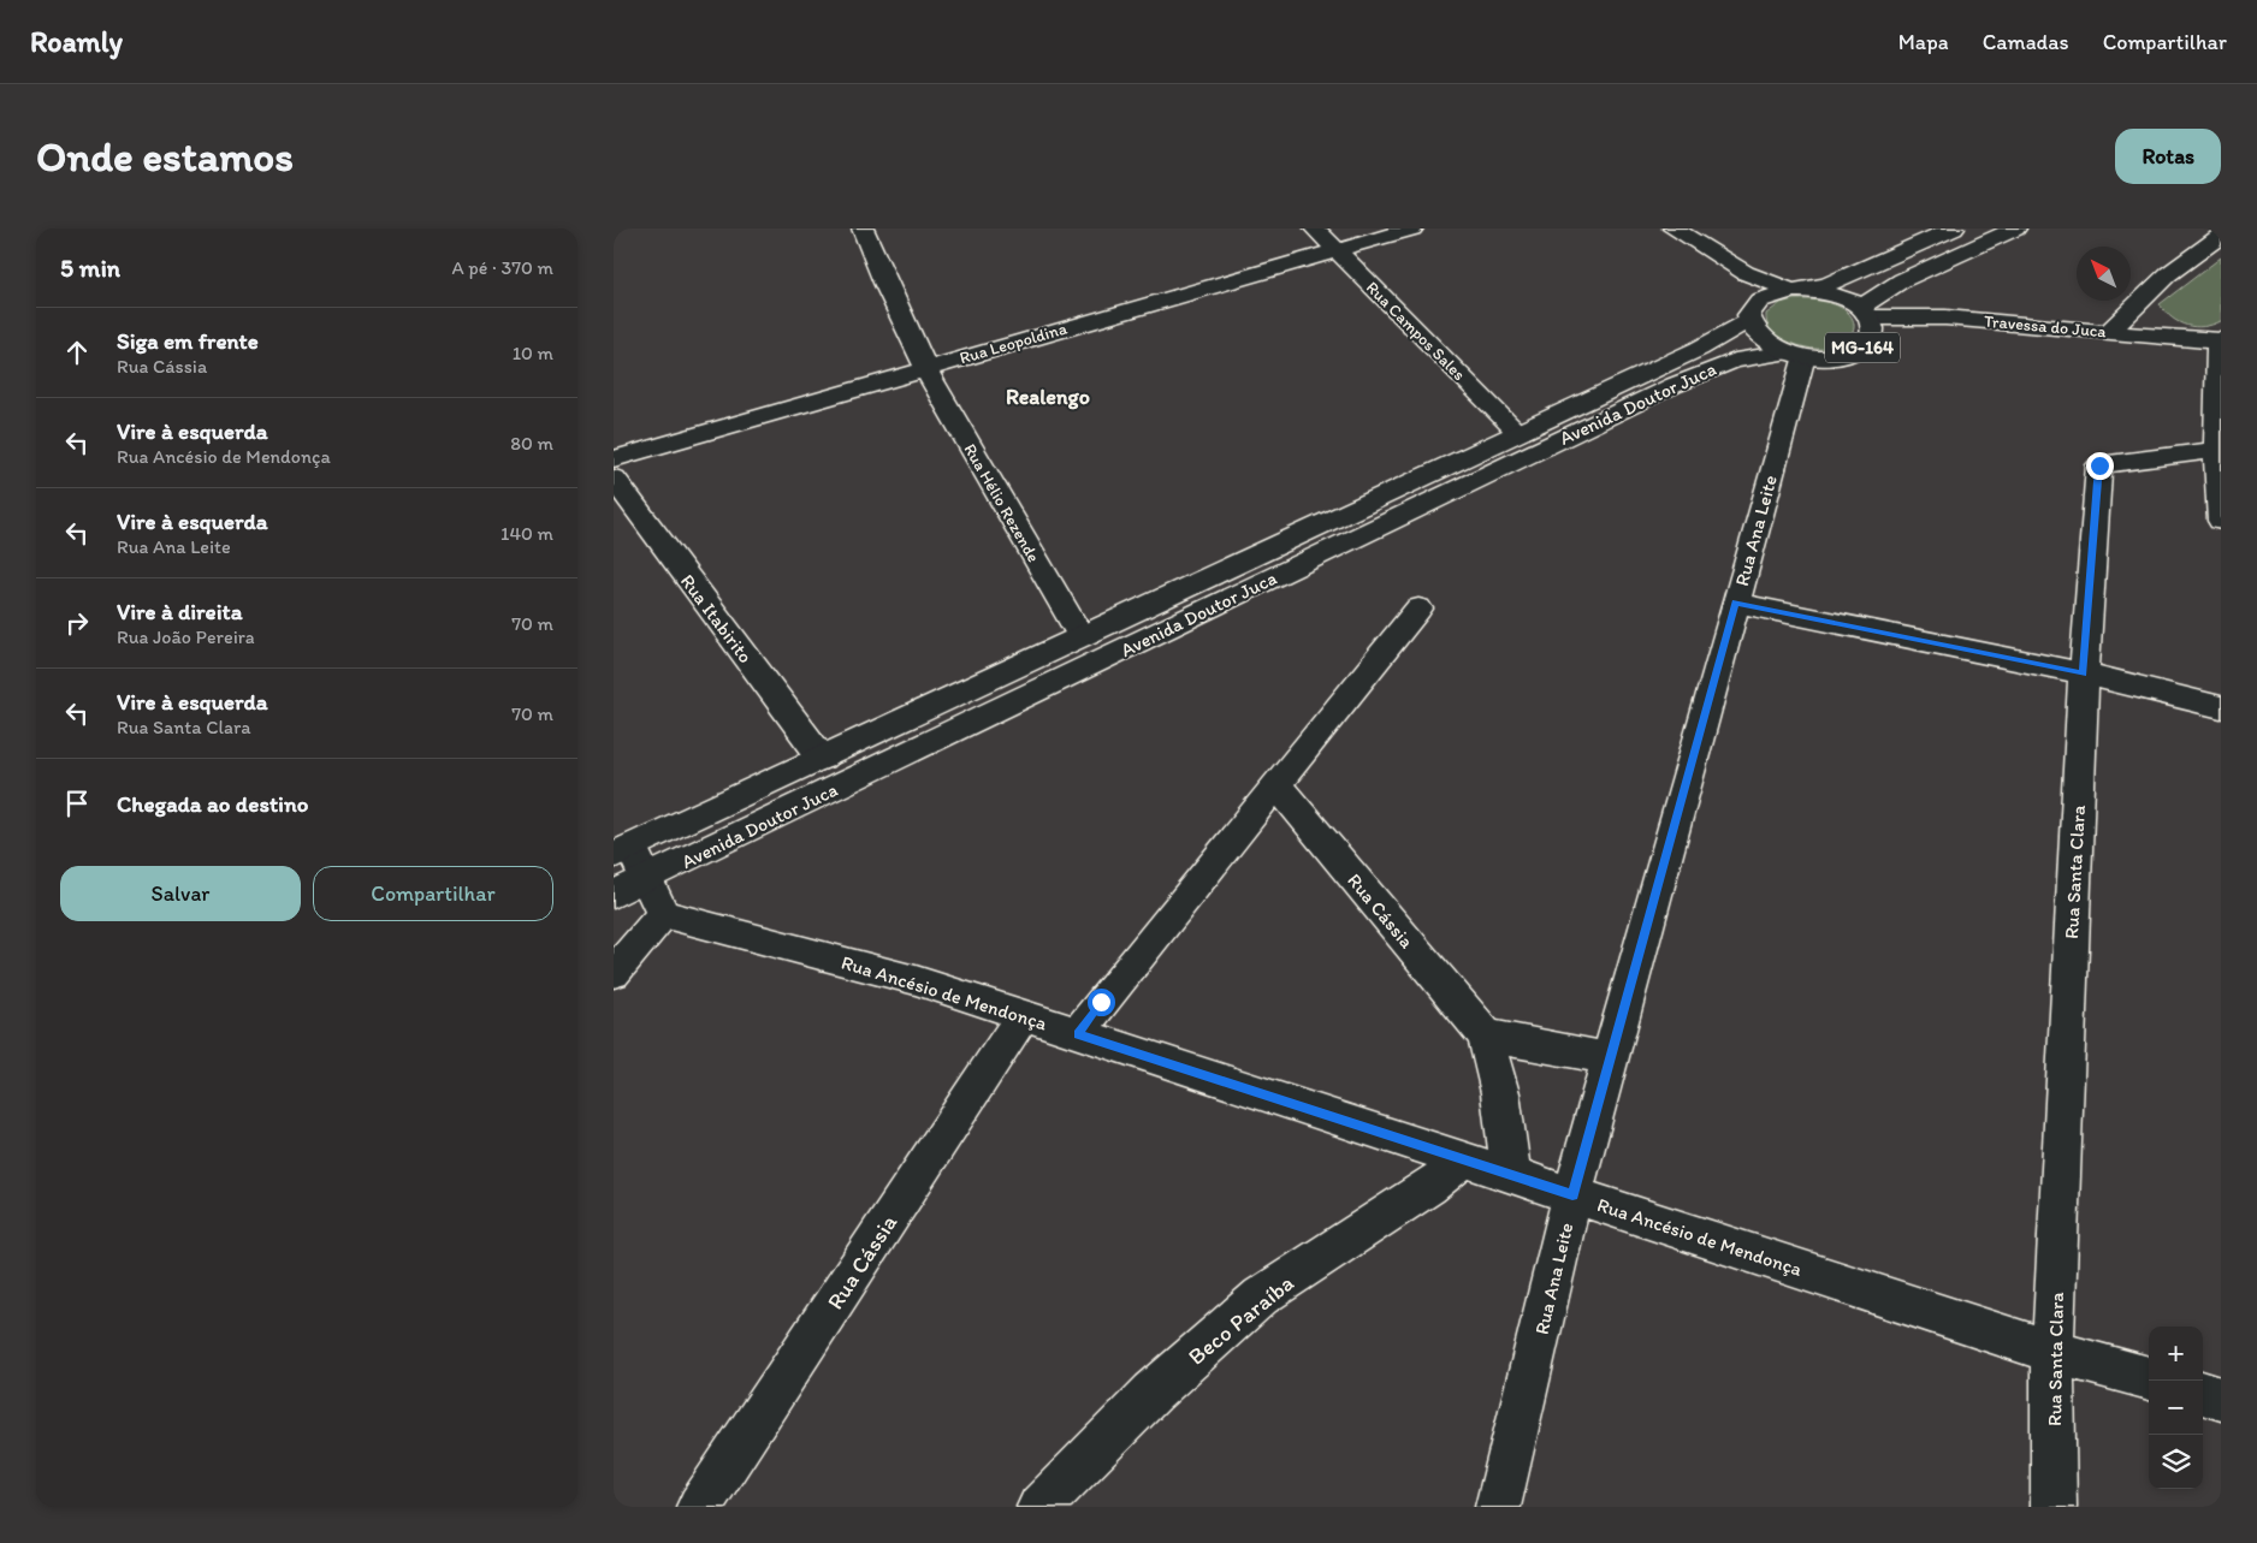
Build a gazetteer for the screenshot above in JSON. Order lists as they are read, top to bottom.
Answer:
{
  "streets": {
    "street": [
      "Travessa do Juca",
      "Rua Campos Sales",
      "Rua Leopoldina",
      "MG-164",
      "Avenida Doutor Juca",
      "Rua Hélio Rezende",
      "Rua Ana Leite",
      "Rua Itabirito",
      "Rua Santa Clara",
      "Rua Cássia",
      "Rua Ancésio de Mendonça",
      "Beco Paraíba"
    ]
  },
  "crossings": [
    ["Travessa do Juca", "MG-164"],
    ["Rua Campos Sales", "Rua Leopoldina"],
    ["Rua Campos Sales", "Avenida Doutor Juca"],
    ["Rua Leopoldina", "Rua Hélio Rezende"],
    ["MG-164", "Avenida Doutor Juca"],
    ["MG-164", "Rua Ana Leite"],
    ["Avenida Doutor Juca", "Rua Hélio Rezende"],
    ["Avenida Doutor Juca", "Rua Ana Leite"],
    ["Avenida Doutor Juca", "Rua Itabirito"],
    ["Rua Ana Leite", "Rua Ancésio de Mendonça"],
    ["Rua Santa Clara", "Rua Ancésio de Mendonça"],
    ["Rua Cássia", "Rua Ancésio de Mendonça"],
    ["Rua Ancésio de Mendonça", "Beco Paraíba"]
  ],
  "districts": ["Realengo"],
  "north": "top left",
  "page": {
    "header": "Roamly",
    "nav": ["Mapa", "Camadas", "Compartilhar"],
    "buttons": [
      "Rotas",
      ["Salvar", "Compartilhar"]
    ],
    "title": "Onde estamos",
    "heading": ["5 min", "A pé · 370 m"],
    "list": [
      ["Siga em frente", "Rua Cássia", "10 m"],
      ["Vire à esquerda", "Rua Ancésio de Mendonça", "80 m"],
      ["Vire à esquerda", "Rua Ana Leite", "140 m"],
      ["Vire à direita", "Rua João Pereira", "70 m"],
      ["Vire à esquerda", "Rua Santa Clara", "70 m"],
      "Chegada ao destino"
    ],
    "map_buttons": ["+", "−"]
  }
}
